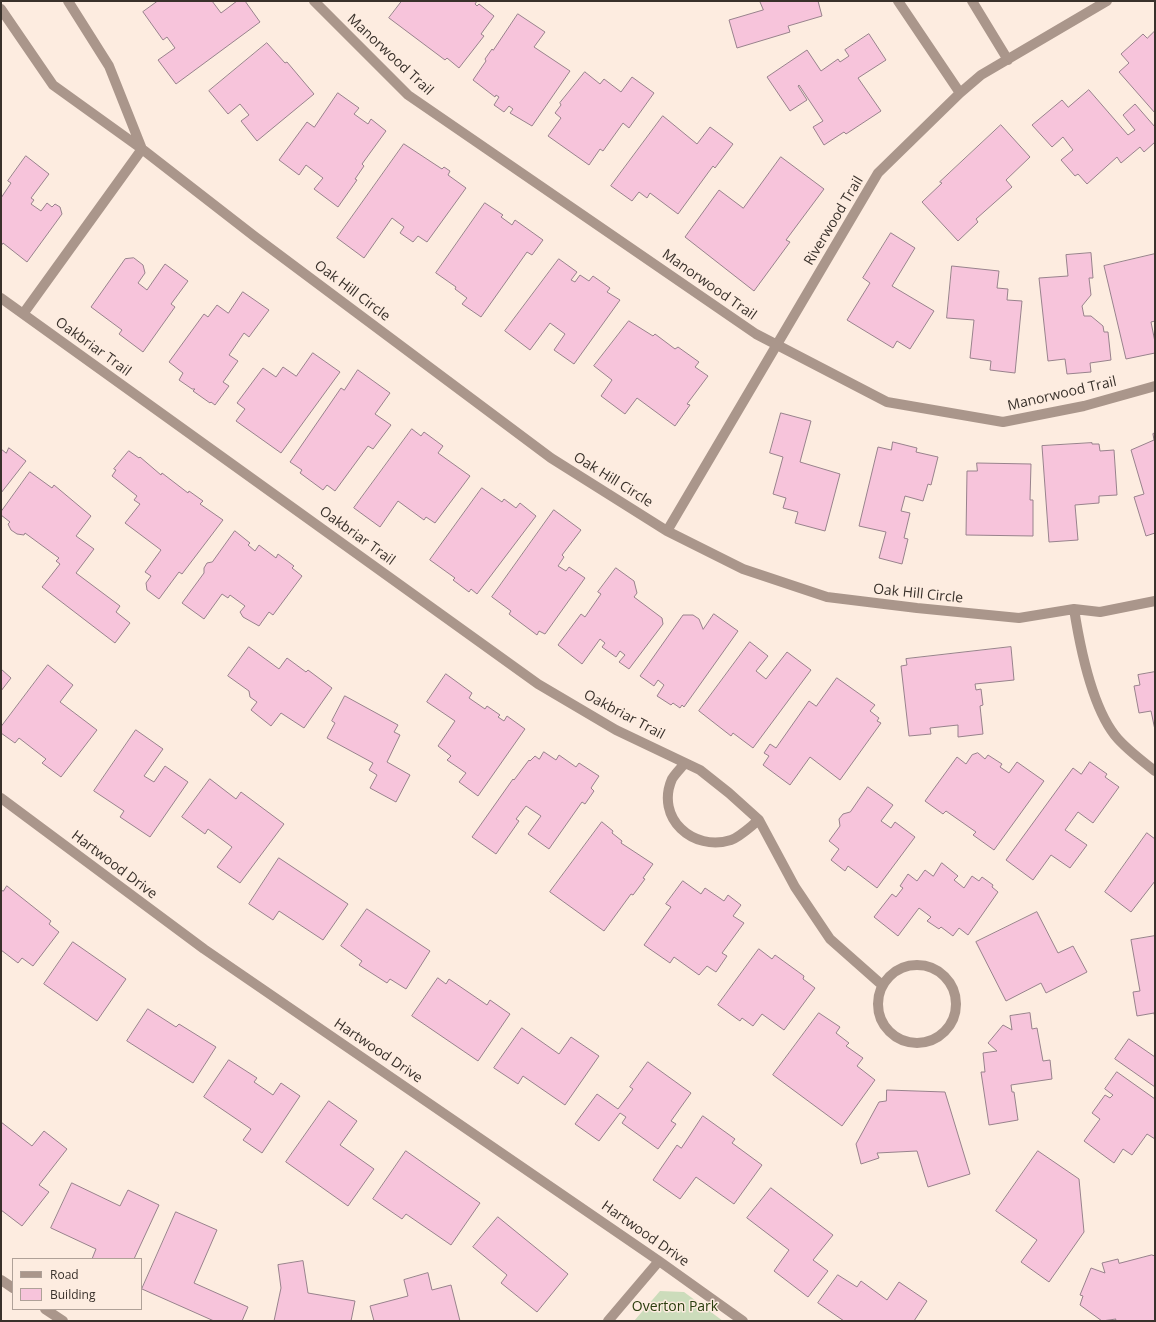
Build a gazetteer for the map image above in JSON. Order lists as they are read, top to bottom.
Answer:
{
  "streets": {
    "street": [
      "Manorwood Trail",
      "Riverwood Trail",
      "Oak Hill Circle",
      "Oakbriar Trail",
      "Hartwood Drive"
    ]
  },
  "crossings": [
    ["Manorwood Trail", "Riverwood Trail"],
    ["Riverwood Trail", "Oak Hill Circle"]
  ],
  "parks": ["Overton Park"],
  "legend": ["Road", "Building"]
}
